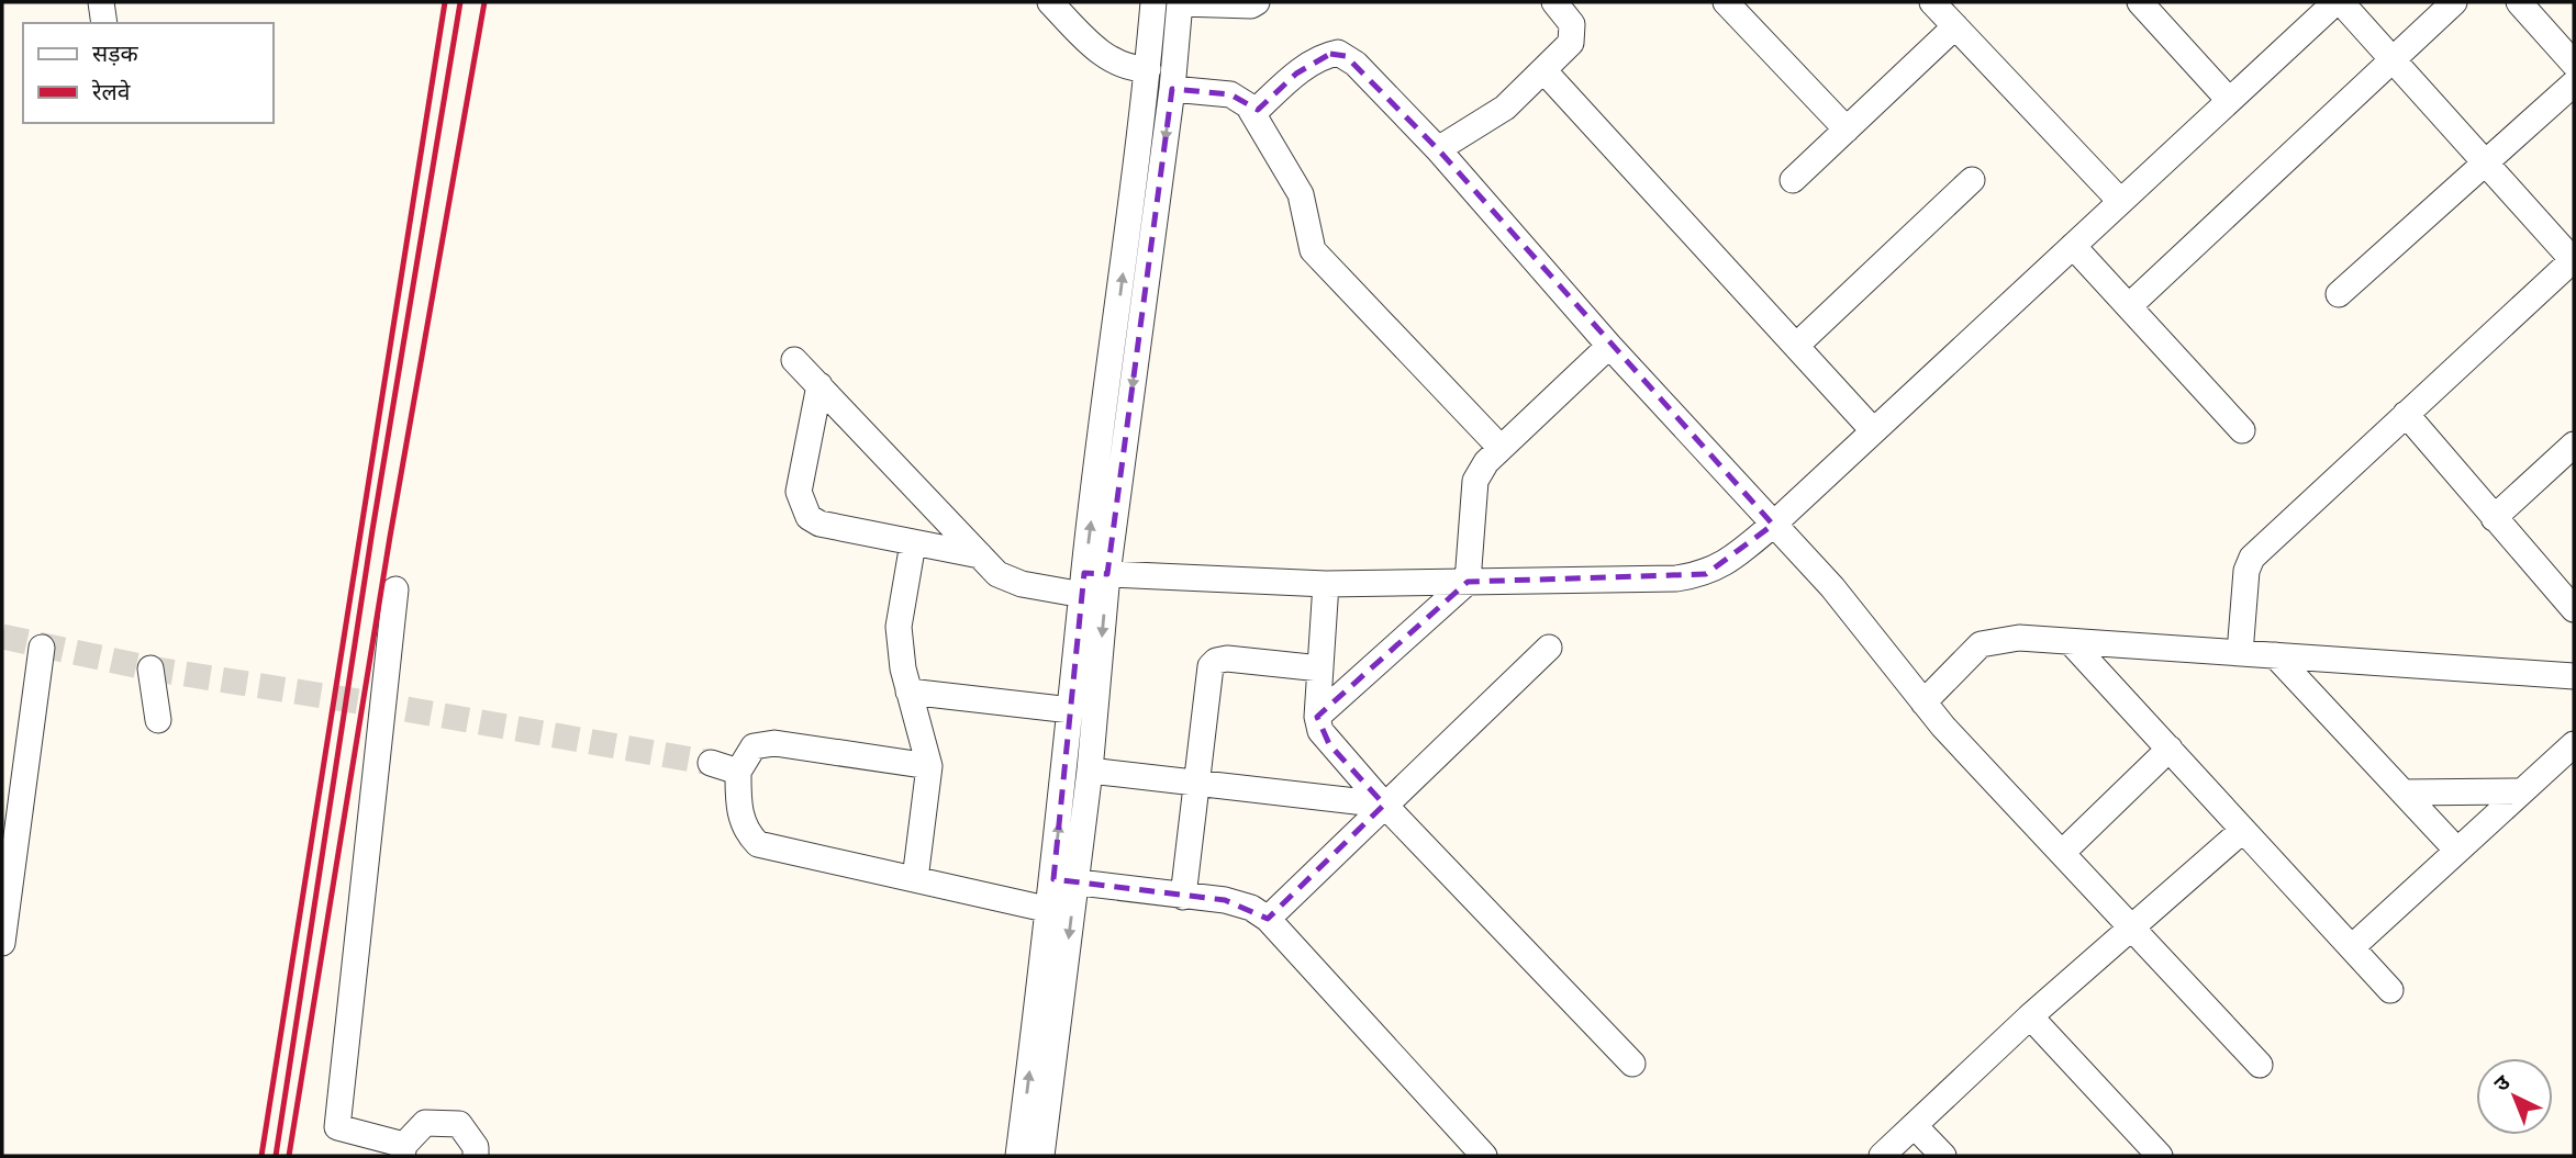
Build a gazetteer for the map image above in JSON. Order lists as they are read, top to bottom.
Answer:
{
  "legend": ["सड़क", "रेलवे"],
  "north": "top left"
}
